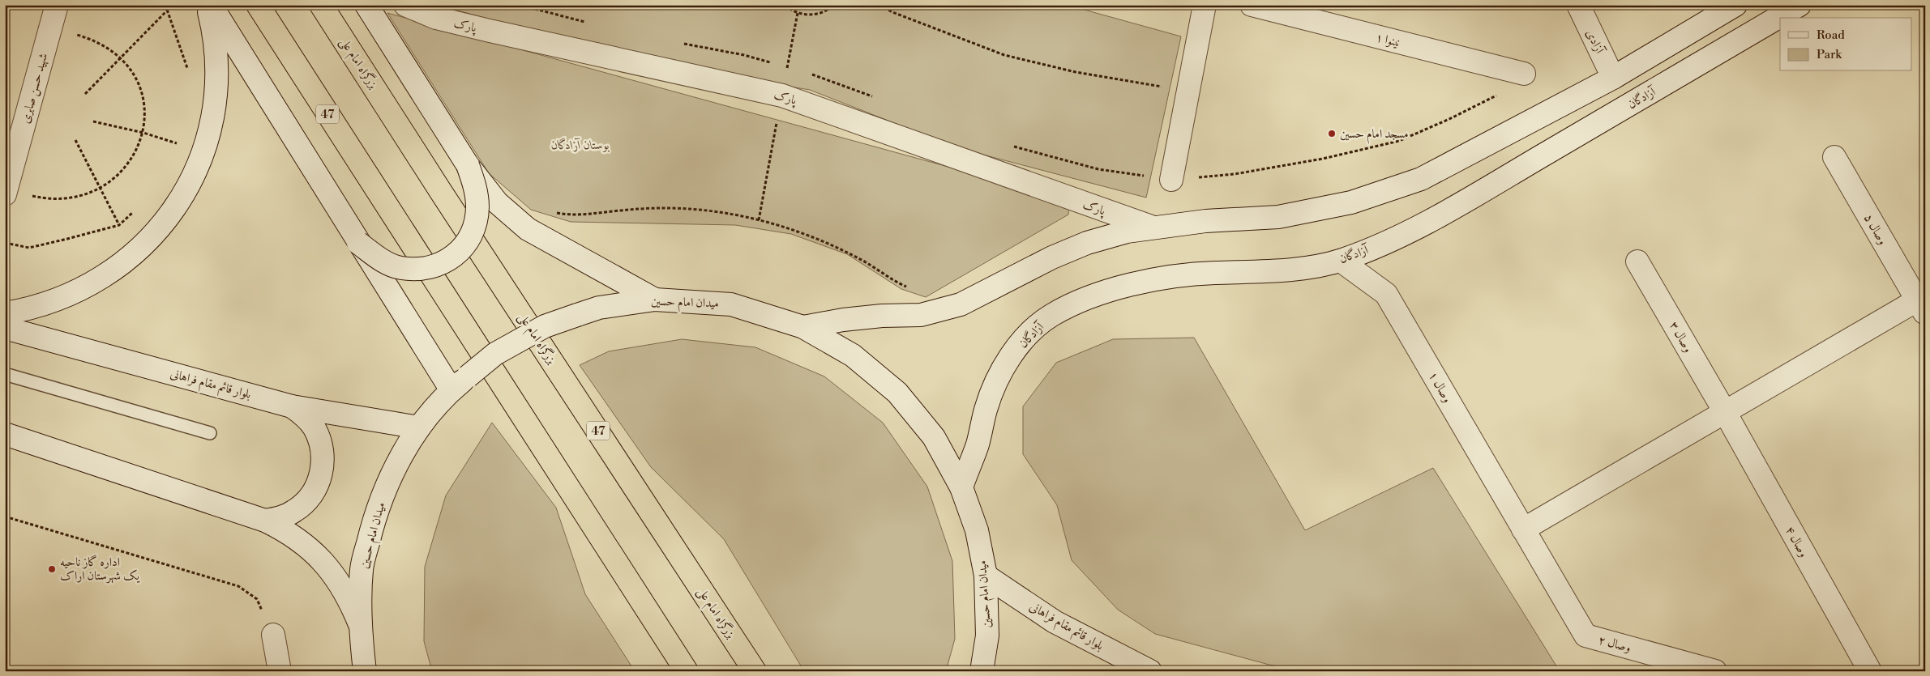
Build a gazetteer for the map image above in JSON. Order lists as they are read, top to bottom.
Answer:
{
  "streets": {
    "highway": ["بزرگراه امام علی", "47"],
    "street": [
      "پارک",
      "نینوا ۱",
      "آزادی",
      "شهید حسن صابری",
      "آزادگان",
      "وصال ۵",
      "میدان امام حسین",
      "وصال ۳",
      "بلوار قائم مقام فراهانی",
      "وصال ۱",
      "وصال ۴",
      "وصال ۲"
    ]
  },
  "crossings": [
    ["آزادگان", "میدان امام حسین"],
    ["آزادگان", "وصال ۱"],
    ["میدان امام حسین", "بلوار قائم مقام فراهانی"],
    ["وصال ۳", "وصال ۴"],
    ["وصال ۱", "وصال ۲"]
  ],
  "parks": ["بوستان آزادگان"],
  "places": ["مسجد امام حسین", "اداره گاز ناحیه یک شهرستان اراک"],
  "legend": ["Road", "Park"]
}
